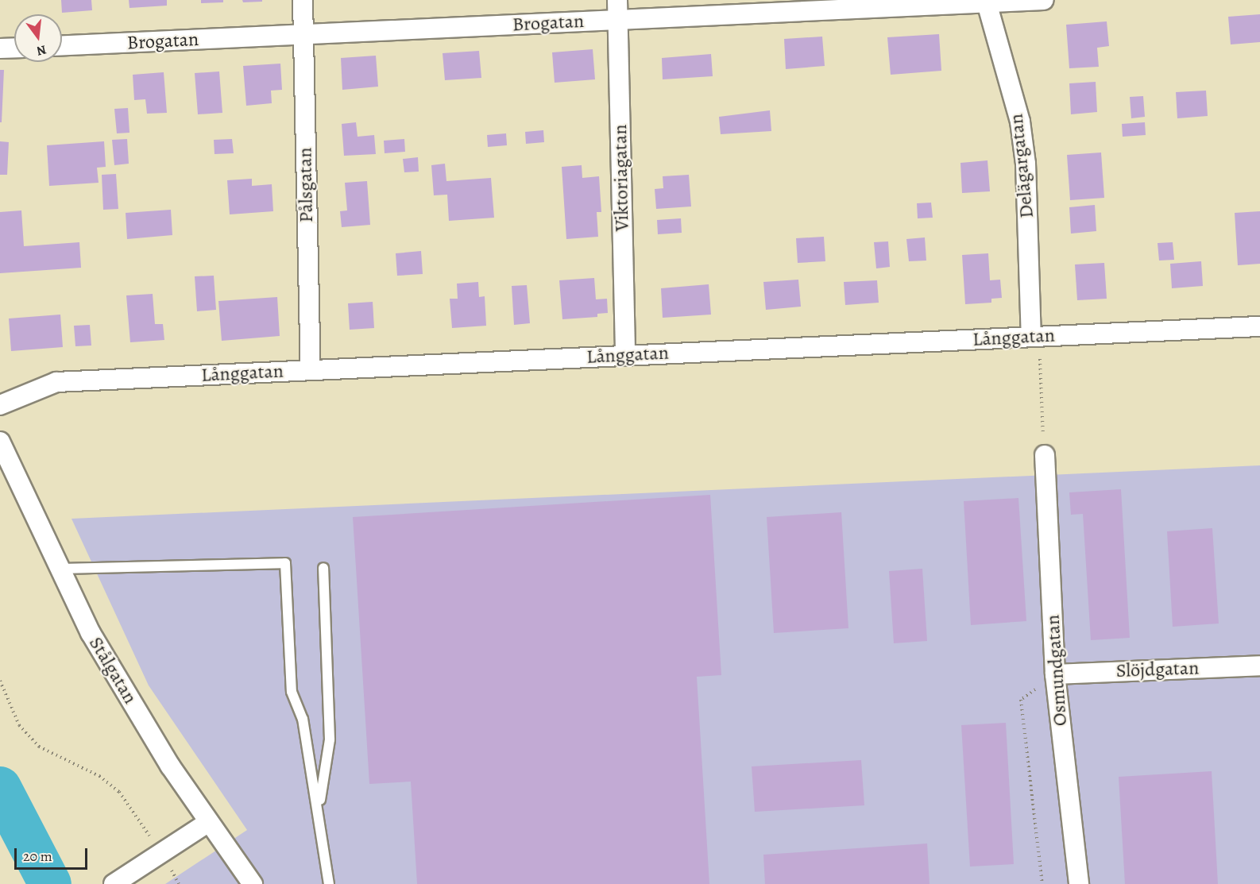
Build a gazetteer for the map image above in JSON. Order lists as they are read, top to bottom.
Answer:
{
  "streets": {
    "street": [
      "Brogatan",
      "Delägargatan",
      "Viktoriagatan",
      "Pålsgatan",
      "Långgatan",
      "Slöjdgatan",
      "Stålgatan",
      "Osmundgatan"
    ]
  },
  "crossings": [
    ["Brogatan", "Delägargatan"],
    ["Brogatan", "Viktoriagatan"],
    ["Brogatan", "Pålsgatan"],
    ["Delägargatan", "Långgatan"],
    ["Viktoriagatan", "Långgatan"],
    ["Pålsgatan", "Långgatan"],
    ["Slöjdgatan", "Osmundgatan"]
  ],
  "scale_bar": "20 m",
  "north": "bottom"
}
